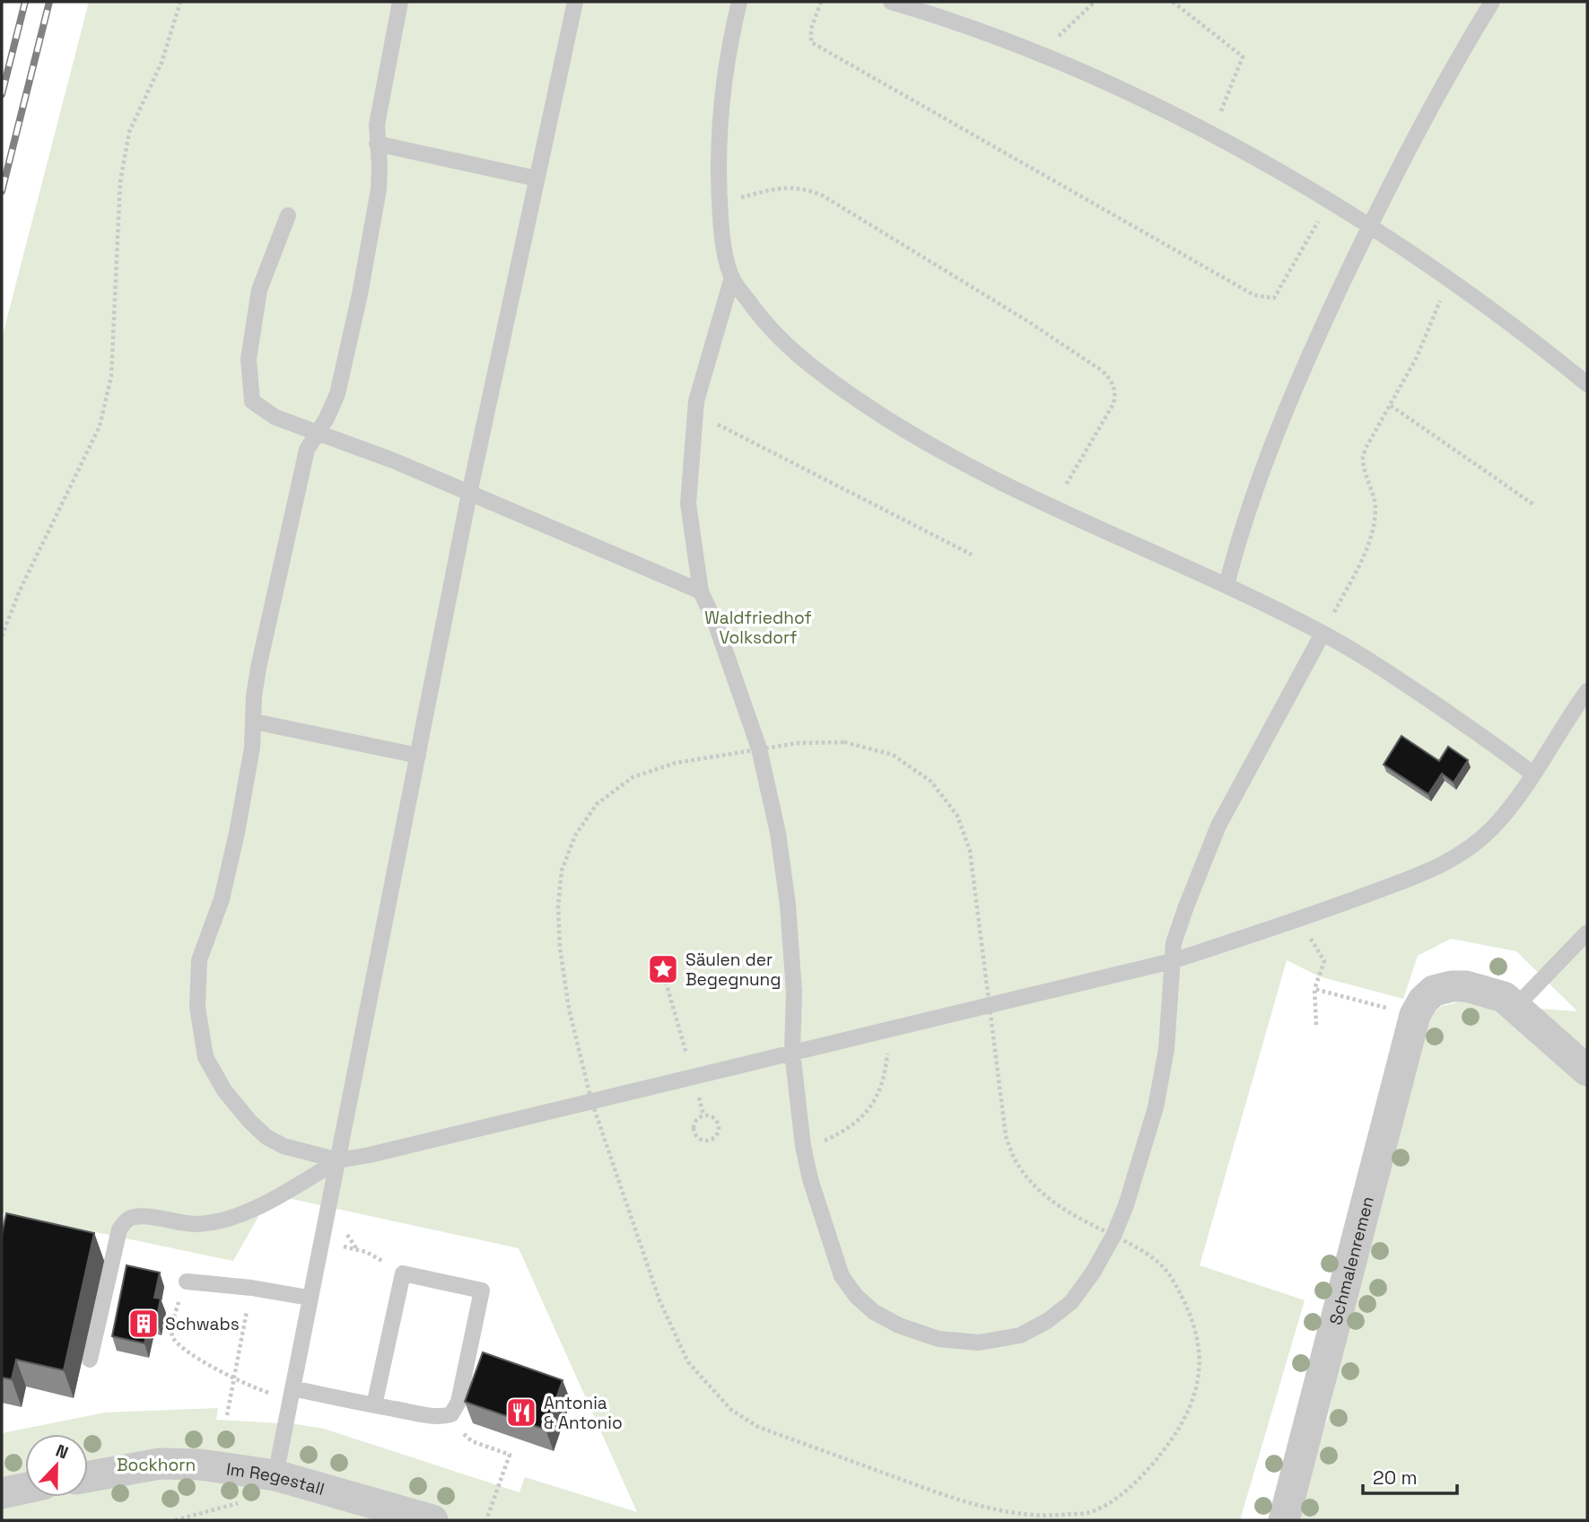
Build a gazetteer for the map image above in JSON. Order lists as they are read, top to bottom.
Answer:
{
  "streets": {
    "street": ["Schmalenremen", "Im Regestall"]
  },
  "parks": ["Waldfriedhof Volksdorf", "Bockhorn"],
  "places": {
    "place": ["Säulen der Begegnung"],
    "building": ["Schwabs"],
    "restaurant": ["Antonia & Antonio"]
  },
  "scale_bar": "20 m",
  "north": "top"
}
